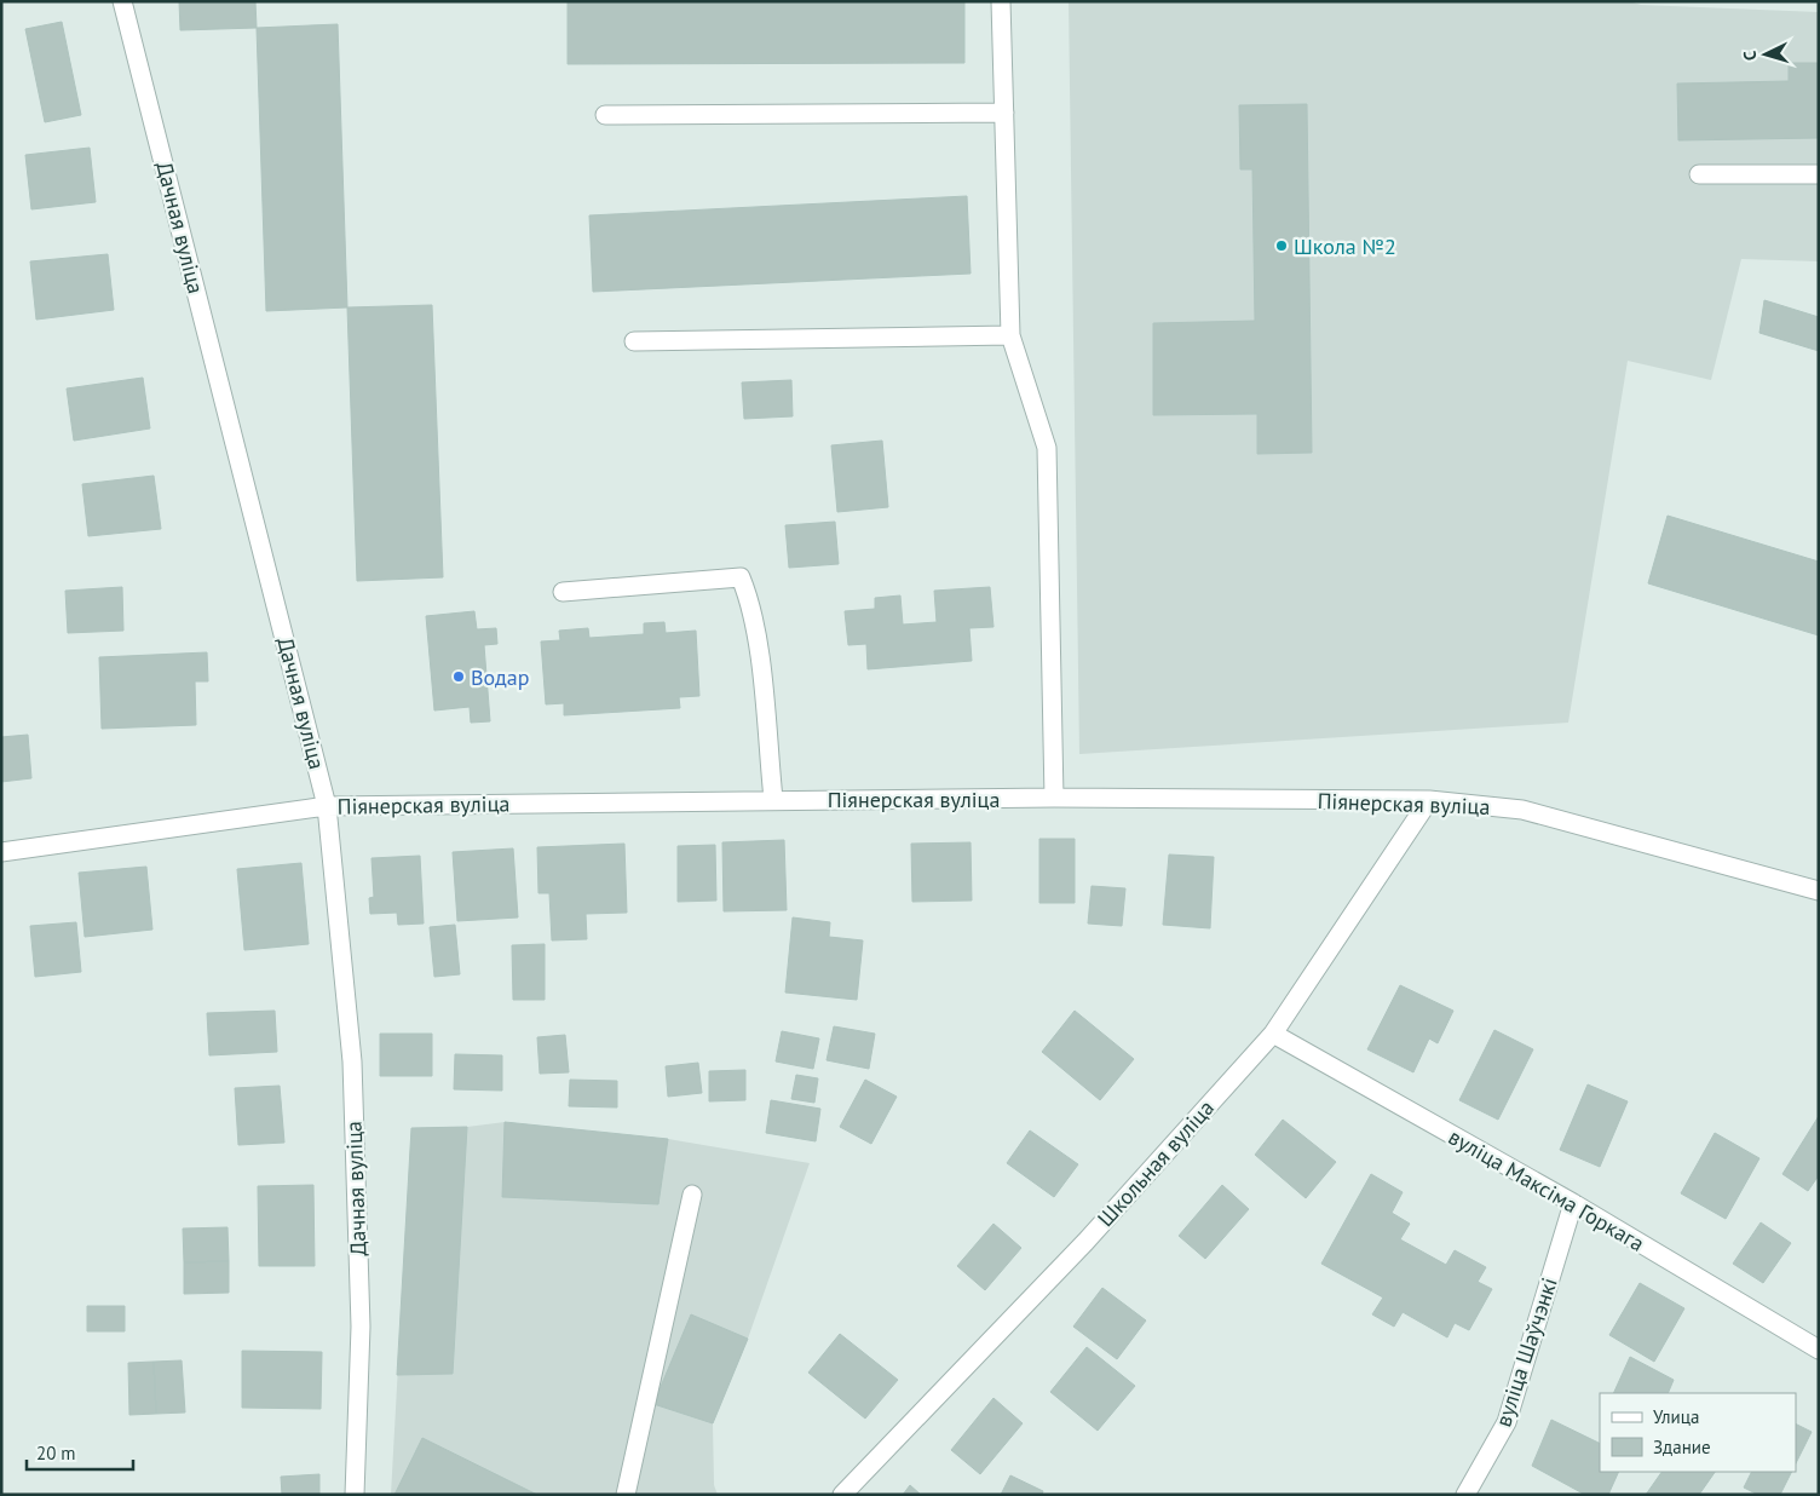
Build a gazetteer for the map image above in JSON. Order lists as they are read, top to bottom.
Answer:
{
  "streets": {
    "street": [
      "Дачная вуліца",
      "Піянерская вуліца",
      "Школьная вуліца",
      "вуліца Максіма Горкага",
      "вуліца Шаўчэнкі"
    ]
  },
  "crossings": [
    ["Дачная вуліца", "Піянерская вуліца"],
    ["Піянерская вуліца", "Школьная вуліца"],
    ["Школьная вуліца", "вуліца Максіма Горкага"],
    ["вуліца Максіма Горкага", "вуліца Шаўчэнкі"]
  ],
  "places": ["Школа №2", "Водар"],
  "legend": ["Улица", "Здание"],
  "scale_bar": "20 m",
  "north": "left"
}
